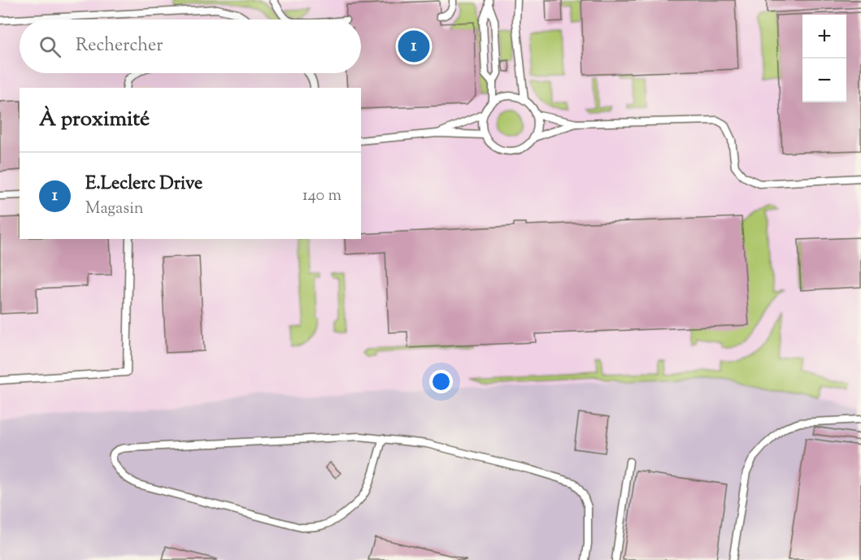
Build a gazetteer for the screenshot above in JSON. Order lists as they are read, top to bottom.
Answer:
{
  "page": {
    "map_buttons": ["+", "−"],
    "search": "Rechercher",
    "pins": "1",
    "heading": "À proximité",
    "list": [
      {
        "mark": "1",
        "name": "E.Leclerc Drive",
        "note": "Magasin",
        "value": "140 m"
      }
    ]
  }
}
